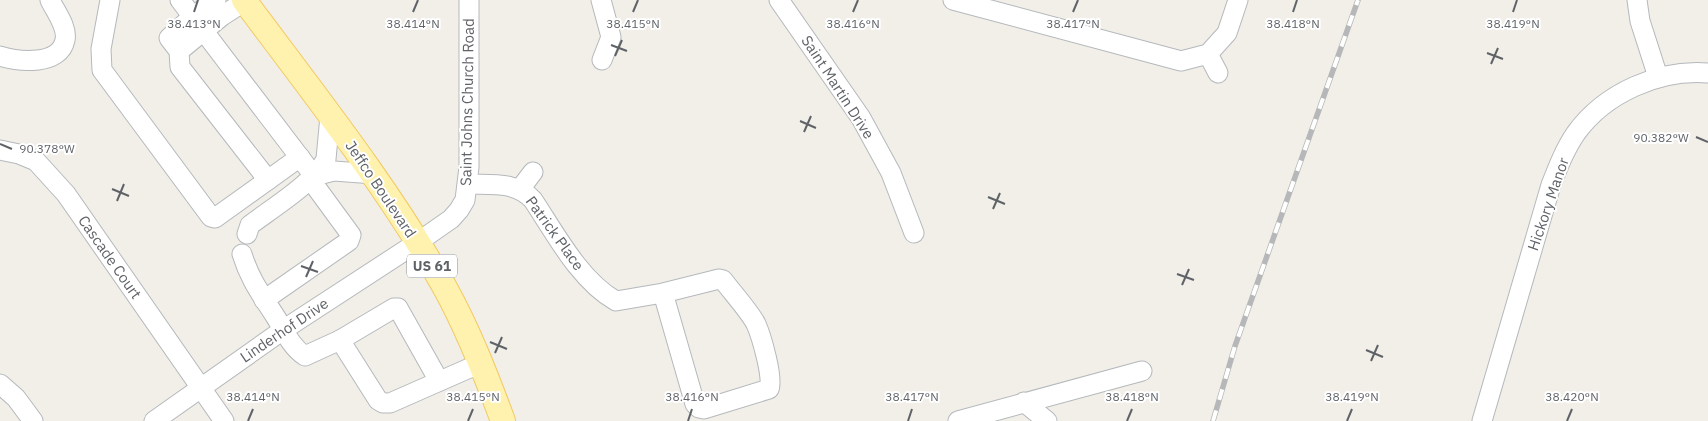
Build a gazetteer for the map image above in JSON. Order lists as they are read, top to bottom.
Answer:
{
  "streets": {
    "main road": ["Jeffco Boulevard", "US 61"],
    "street": [
      "Saint Martin Drive",
      "Saint Johns Church Road",
      "Hickory Manor",
      "Patrick Place",
      "Cascade Court",
      "Linderhof Drive"
    ]
  },
  "crossings": [
    ["Saint Johns Church Road", "Jeffco Boulevard"],
    ["Saint Johns Church Road", "Patrick Place"],
    ["Saint Johns Church Road", "Linderhof Drive"],
    ["Jeffco Boulevard", "Linderhof Drive"],
    ["Cascade Court", "Linderhof Drive"]
  ],
  "coordinates": [
    "38.413°N",
    "38.414°N",
    "38.415°N",
    "38.416°N",
    "38.417°N",
    "38.418°N",
    "38.419°N",
    "90.382°W",
    "90.378°W",
    "38.420°N"
  ]
}
